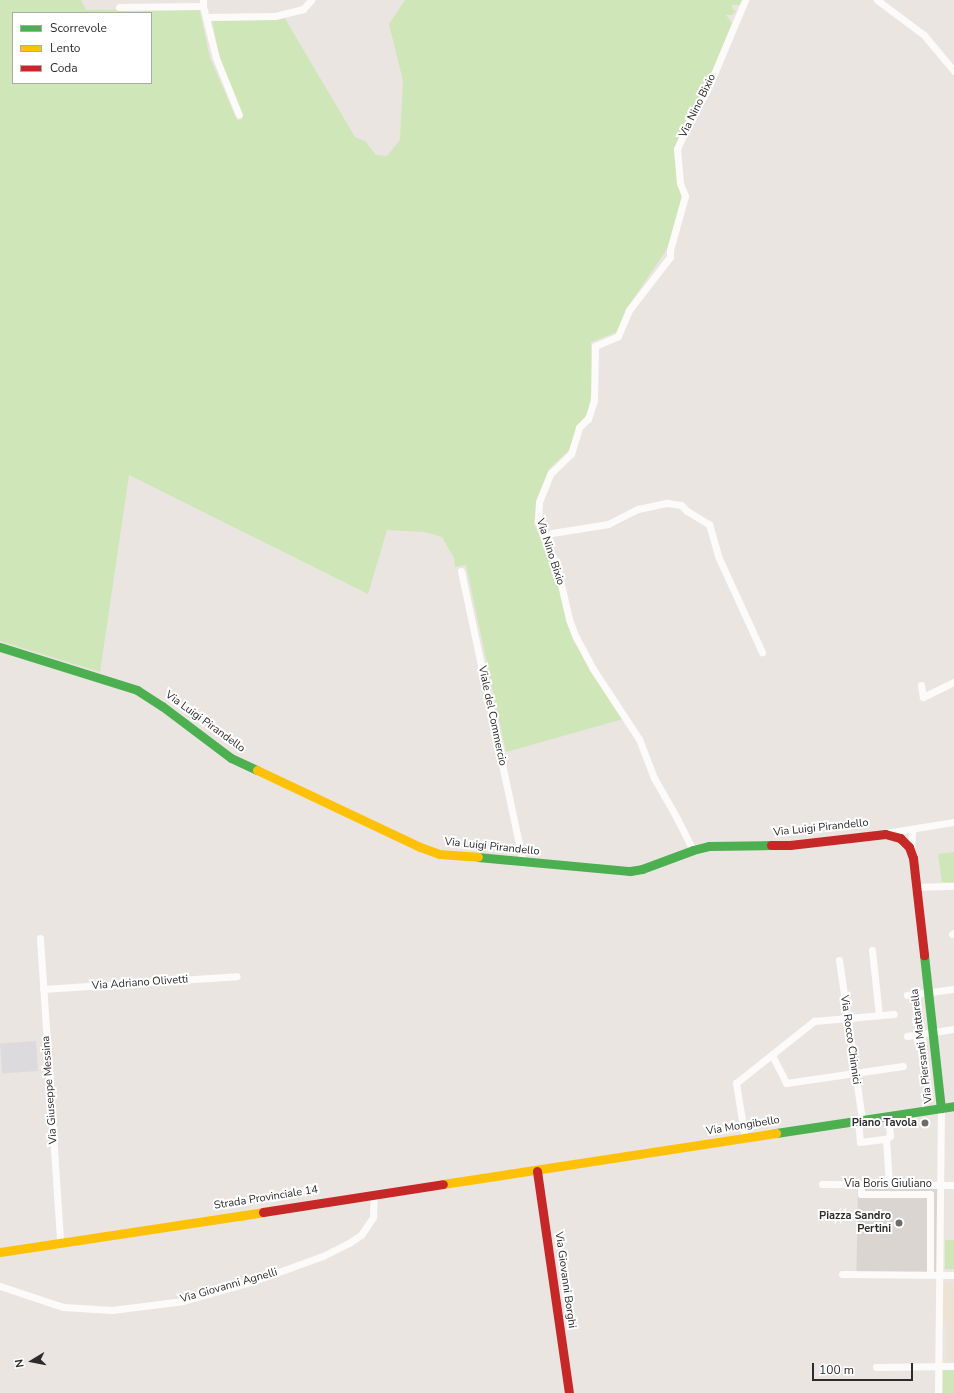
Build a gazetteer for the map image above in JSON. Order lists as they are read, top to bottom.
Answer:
{
  "streets": {
    "street": [
      "Via Nino Bixio",
      "Viale del Commercio",
      "Via Luigi Pirandello",
      "Via Adriano Olivetti",
      "Via Rocco Chinnici",
      "Via Piersanti Mattarella",
      "Via Giuseppe Messina",
      "Via Mongibello",
      "Via Boris Giuliano",
      "Strada Provinciale 14",
      "Via Giovanni Borghi",
      "Via Giovanni Agnelli"
    ]
  },
  "crossings": [
    ["Via Nino Bixio", "Via Luigi Pirandello"],
    ["Viale del Commercio", "Via Luigi Pirandello"],
    ["Via Adriano Olivetti", "Via Giuseppe Messina"],
    ["Via Rocco Chinnici", "Via Mongibello"],
    ["Via Piersanti Mattarella", "Via Mongibello"],
    ["Via Piersanti Mattarella", "Via Boris Giuliano"],
    ["Via Giuseppe Messina", "Strada Provinciale 14"],
    ["Via Mongibello", "Strada Provinciale 14"],
    ["Via Mongibello", "Via Giovanni Borghi"],
    ["Strada Provinciale 14", "Via Giovanni Borghi"],
    ["Strada Provinciale 14", "Via Giovanni Agnelli"]
  ],
  "places": ["Piano Tavola", "Piazza Sandro Pertini"],
  "legend": ["Scorrevole", "Lento", "Coda"],
  "scale_bar": "100 m",
  "north": "left"
}
